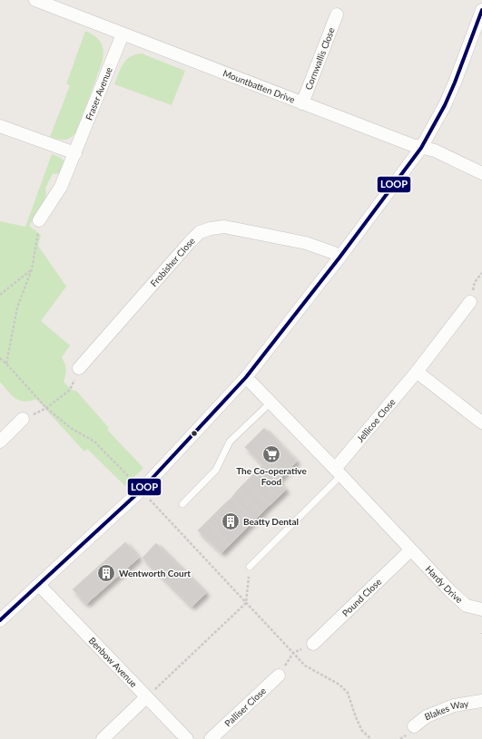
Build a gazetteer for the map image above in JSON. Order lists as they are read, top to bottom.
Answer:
{
  "streets": {
    "street": [
      "Cornwallis Close",
      "Mountbatten Drive",
      "Fraser Avenue",
      "Frobisher Close",
      "Jellicoe Close",
      "Hardy Drive",
      "Pound Close",
      "Benbow Avenue",
      "Palliser Close",
      "Blakes Way"
    ]
  },
  "crossings": [
    ["Cornwallis Close", "Mountbatten Drive"],
    ["Mountbatten Drive", "Fraser Avenue"],
    ["Jellicoe Close", "Hardy Drive"],
    ["Hardy Drive", "Pound Close"]
  ],
  "places": {
    "supermarket": ["The Co-operative Food"],
    "building": ["Beatty Dental", "Wentworth Court"]
  },
  "lines": ["transit line LOOP"]
}
